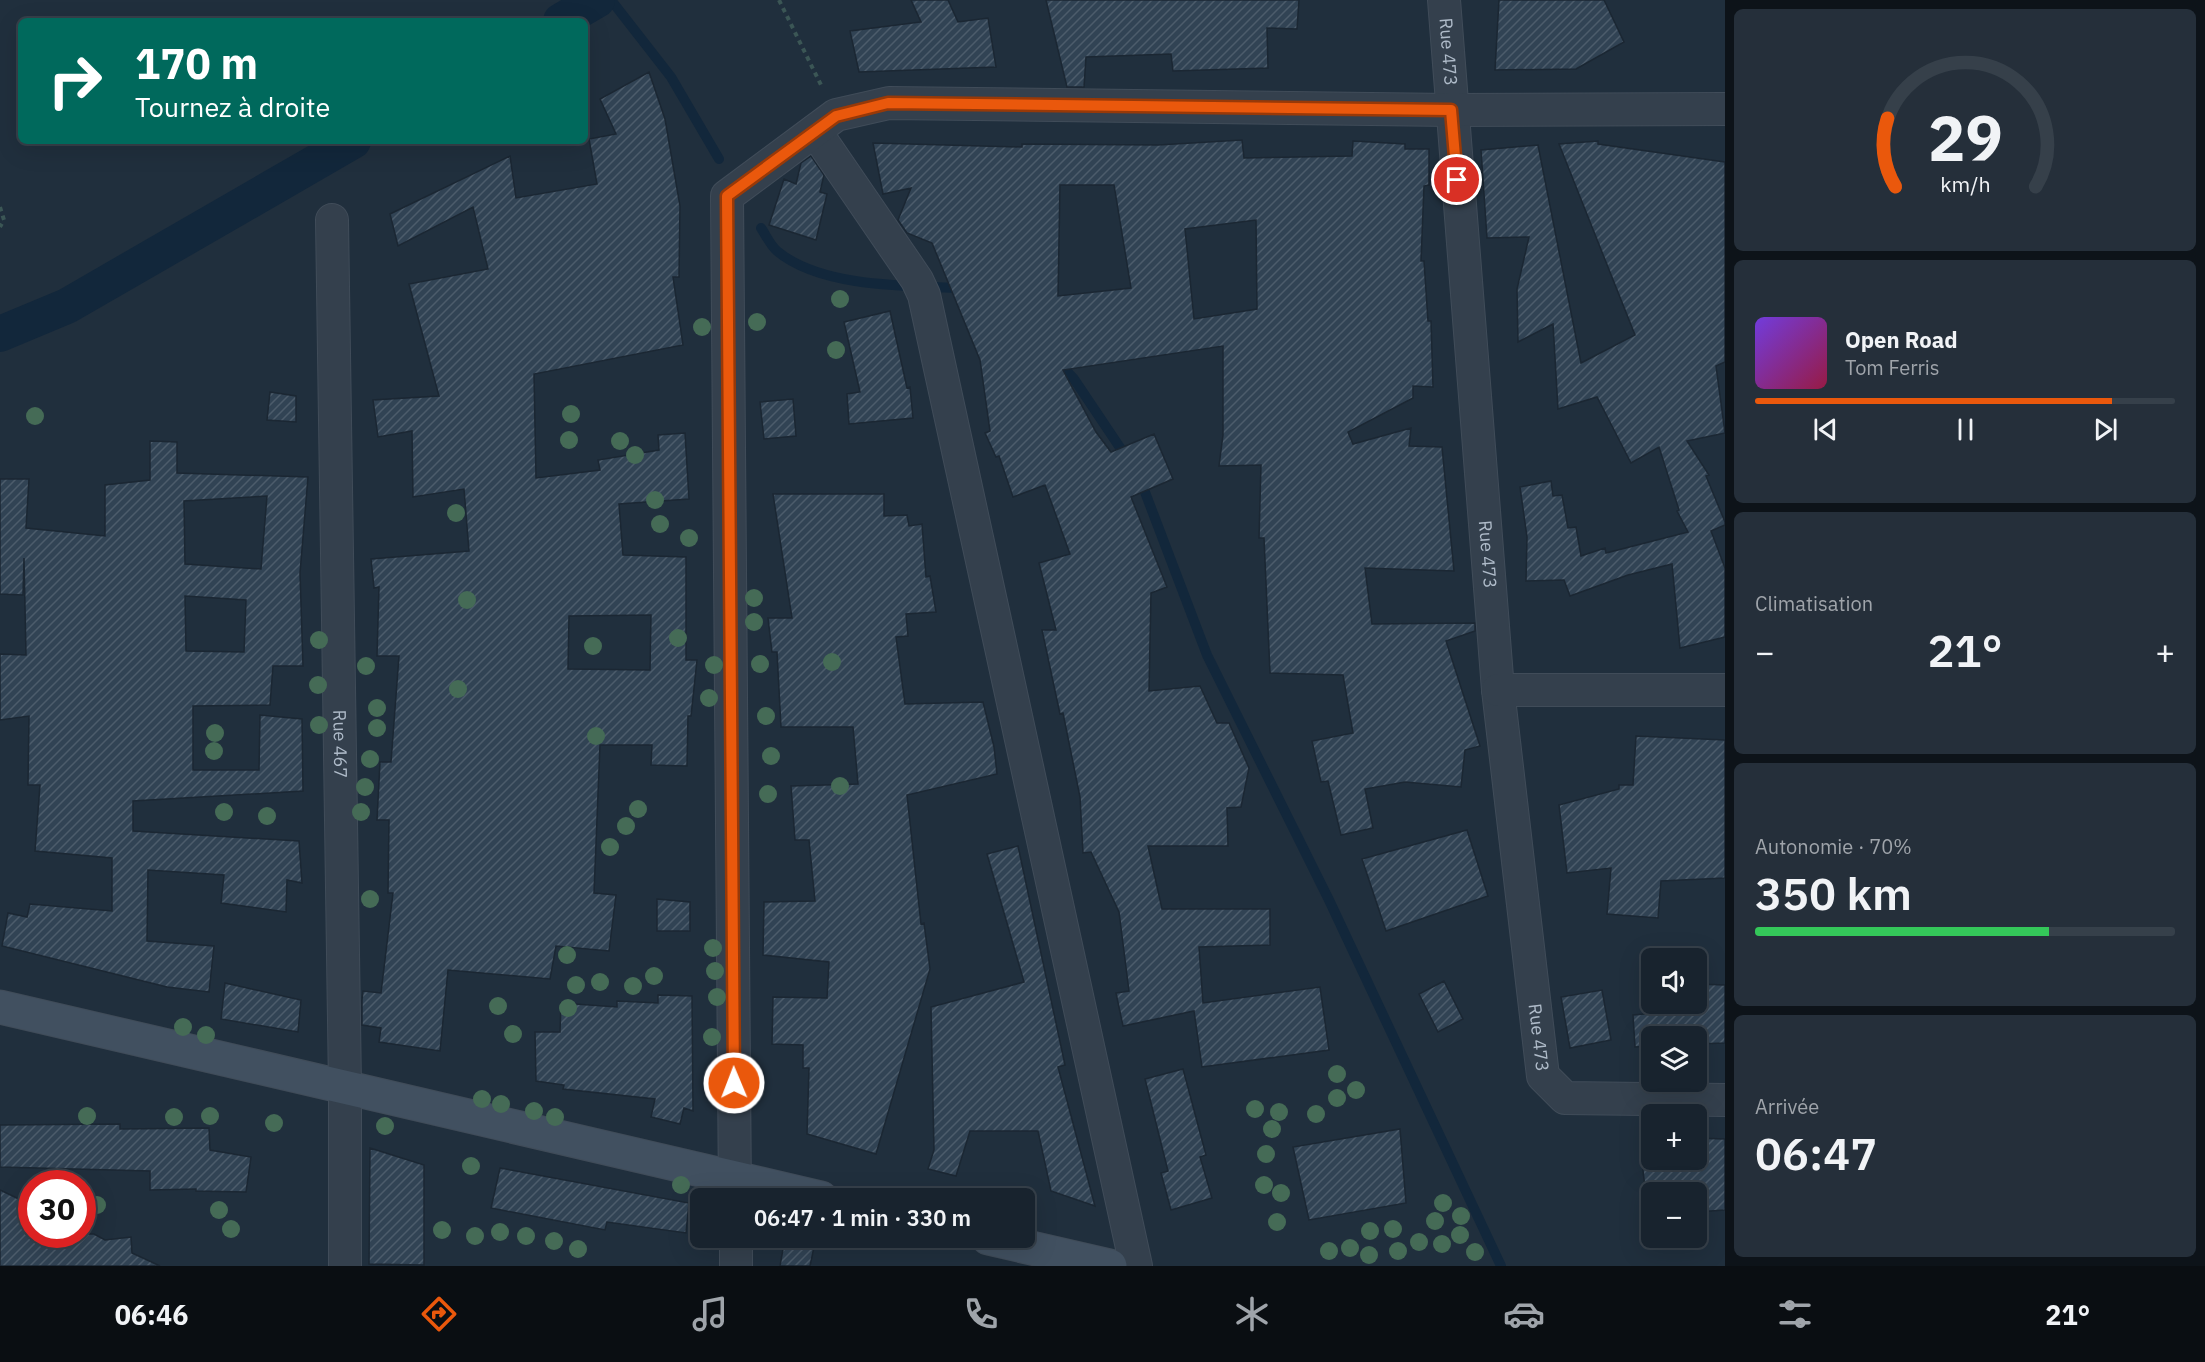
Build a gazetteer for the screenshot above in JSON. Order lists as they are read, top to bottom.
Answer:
{
  "streets": {
    "street": ["Rue 473", "Rue 467"]
  },
  "page": {
    "turn": ["170 m", "Tournez à droite"],
    "song": ["Open Road", "Tom Ferris"],
    "tile": [
      "Climatisation",
      ["Autonomie · 70%", "350 km"],
      ["Arrivée", "06:47"]
    ],
    "heat": ["−", "21°", "+"],
    "map_buttons": ["+", "−"],
    "limit": "30",
    "trip": "06:47 · 1 min · 330 m",
    "tabs": ["06:46", "21°"],
    "gauge": ["29", "km/h"]
  }
}
